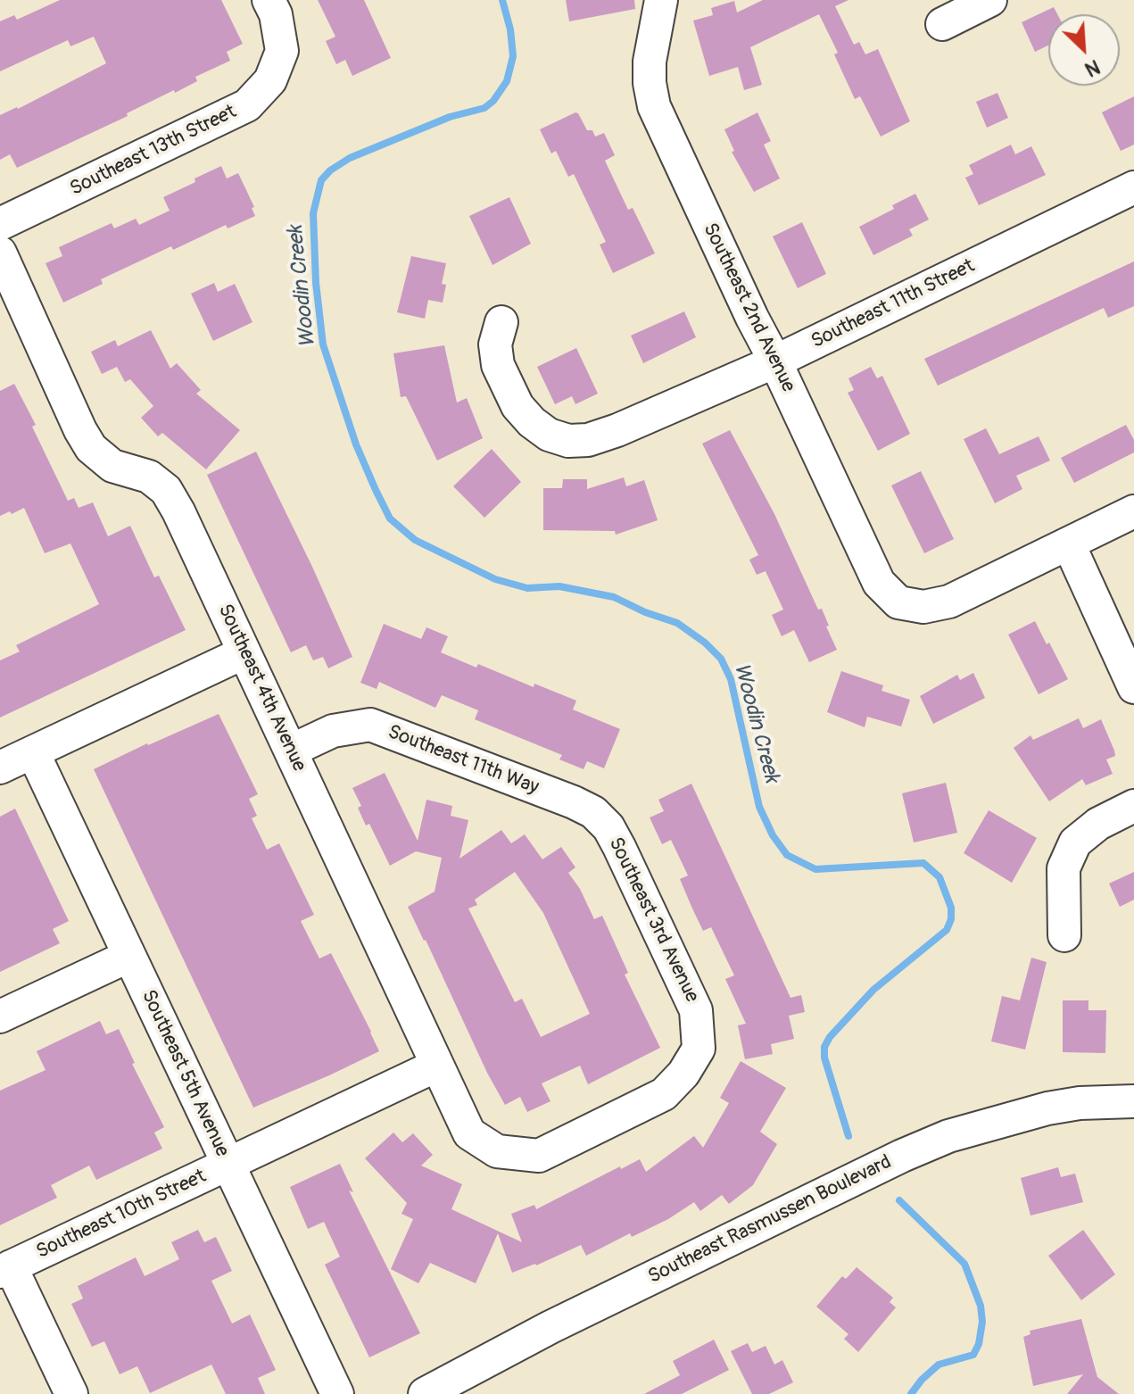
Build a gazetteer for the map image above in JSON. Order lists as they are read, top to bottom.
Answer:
{
  "streets": {
    "street": [
      "Southeast 13th Street",
      "Southeast 11th Street",
      "Southeast 2nd Avenue",
      "Southeast 4th Avenue",
      "Southeast 11th Way",
      "Southeast 3rd Avenue",
      "Southeast 5th Avenue",
      "Southeast 10th Street",
      "Southeast Rasmussen Boulevard"
    ]
  },
  "crossings": [
    ["Southeast 11th Street", "Southeast 2nd Avenue"],
    ["Southeast 4th Avenue", "Southeast 11th Way"],
    ["Southeast 4th Avenue", "Southeast 3rd Avenue"],
    ["Southeast 4th Avenue", "Southeast 10th Street"],
    ["Southeast 11th Way", "Southeast 3rd Avenue"],
    ["Southeast 5th Avenue", "Southeast 10th Street"]
  ],
  "water": ["Woodin Creek"],
  "north": "bottom right"
}
